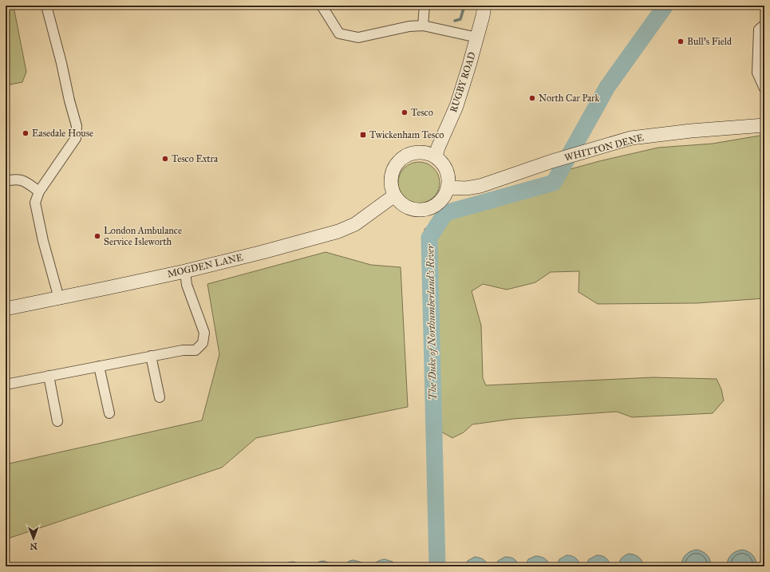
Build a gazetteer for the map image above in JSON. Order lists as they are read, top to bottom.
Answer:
{
  "streets": {
    "street": ["RUGBY ROAD", "WHITTON DENE", "MOGDEN LANE"]
  },
  "crossings": [
    ["RUGBY ROAD", "WHITTON DENE"],
    ["RUGBY ROAD", "MOGDEN LANE"],
    ["WHITTON DENE", "MOGDEN LANE"]
  ],
  "water": ["The Duke of Northumberland's River"],
  "places": {
    "other": [
      "Bull's Field",
      "North Car Park",
      "Tesco",
      "Easedale House",
      "Tesco Extra",
      "London Ambulance Service Isleworth"
    ],
    "transit": ["Twickenham Tesco"]
  },
  "north": "bottom"
}
